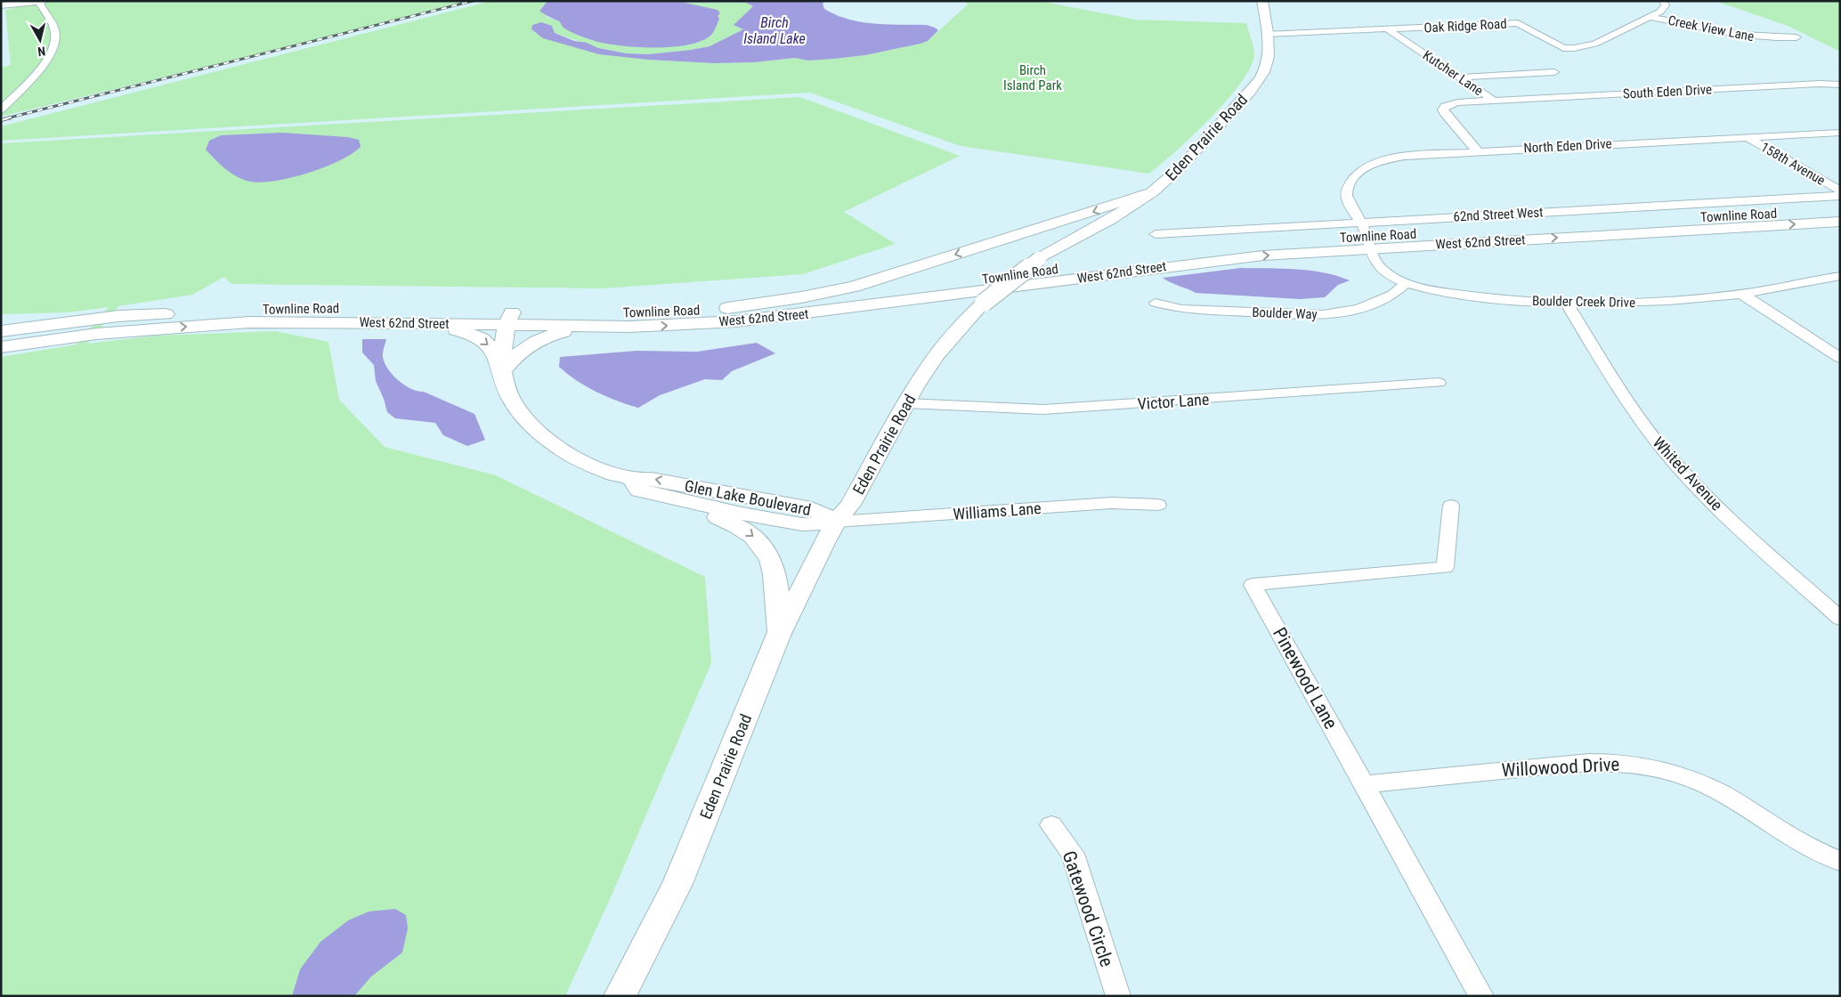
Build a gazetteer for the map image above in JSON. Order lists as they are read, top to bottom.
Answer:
{
  "streets": {
    "main road": [
      "Eden Prairie Road",
      "Townline Road",
      "West 62nd Street",
      "Glen Lake Boulevard"
    ],
    "street": [
      "Oak Ridge Road",
      "Creek View Lane",
      "Kutcher Lane",
      "South Eden Drive",
      "North Eden Drive",
      "158th Avenue",
      "62nd Street West",
      "Boulder Creek Drive",
      "Boulder Way",
      "Victor Lane",
      "Whited Avenue",
      "Williams Lane",
      "Pinewood Lane",
      "Willowood Drive",
      "Gatewood Circle"
    ]
  },
  "crossings": [
    ["Oak Ridge Road", "Creek View Lane"],
    ["Oak Ridge Road", "Kutcher Lane"],
    ["Oak Ridge Road", "Eden Prairie Road"],
    ["Kutcher Lane", "South Eden Drive"],
    ["Kutcher Lane", "North Eden Drive"],
    ["Eden Prairie Road", "Victor Lane"],
    ["Eden Prairie Road", "Glen Lake Boulevard"],
    ["Eden Prairie Road", "Williams Lane"],
    ["North Eden Drive", "158th Avenue"],
    ["North Eden Drive", "62nd Street West"],
    ["North Eden Drive", "Townline Road"],
    ["North Eden Drive", "West 62nd Street"],
    ["North Eden Drive", "Boulder Creek Drive"],
    ["62nd Street West", "Townline Road"],
    ["62nd Street West", "West 62nd Street"],
    ["62nd Street West", "Boulder Creek Drive"],
    ["Townline Road", "West 62nd Street"],
    ["Townline Road", "Boulder Creek Drive"],
    ["Townline Road", "Glen Lake Boulevard"],
    ["West 62nd Street", "Boulder Creek Drive"],
    ["West 62nd Street", "Glen Lake Boulevard"],
    ["Boulder Creek Drive", "Boulder Way"],
    ["Boulder Creek Drive", "Whited Avenue"],
    ["Glen Lake Boulevard", "Williams Lane"],
    ["Pinewood Lane", "Willowood Drive"]
  ],
  "water": ["Birch Island Lake"],
  "parks": ["Birch Island Park"],
  "north": "bottom"
}
